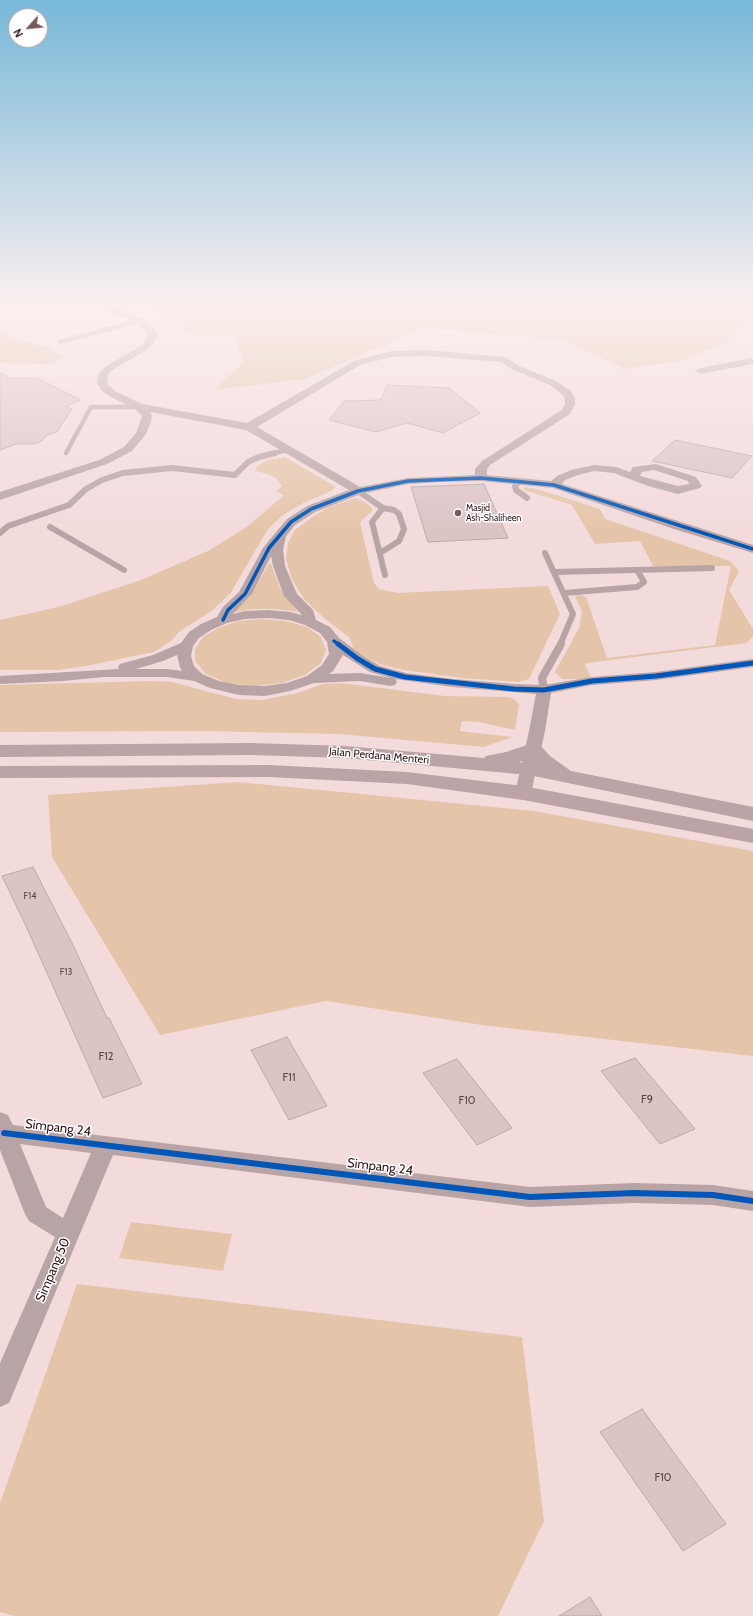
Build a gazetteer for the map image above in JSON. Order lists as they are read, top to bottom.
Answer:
{
  "streets": {
    "main road": ["Jalan Perdana Menteri"],
    "street": ["Simpang 24", "Simpang 50"]
  },
  "crossings": [
    ["Simpang 24", "Simpang 50"]
  ],
  "places": ["Masjid Ash-Shaliheen"],
  "house_numbers": [
    "F14",
    "F13",
    "F12",
    "F11",
    "F9",
    "F10",
    "F10"
  ],
  "north": "bottom left"
}
